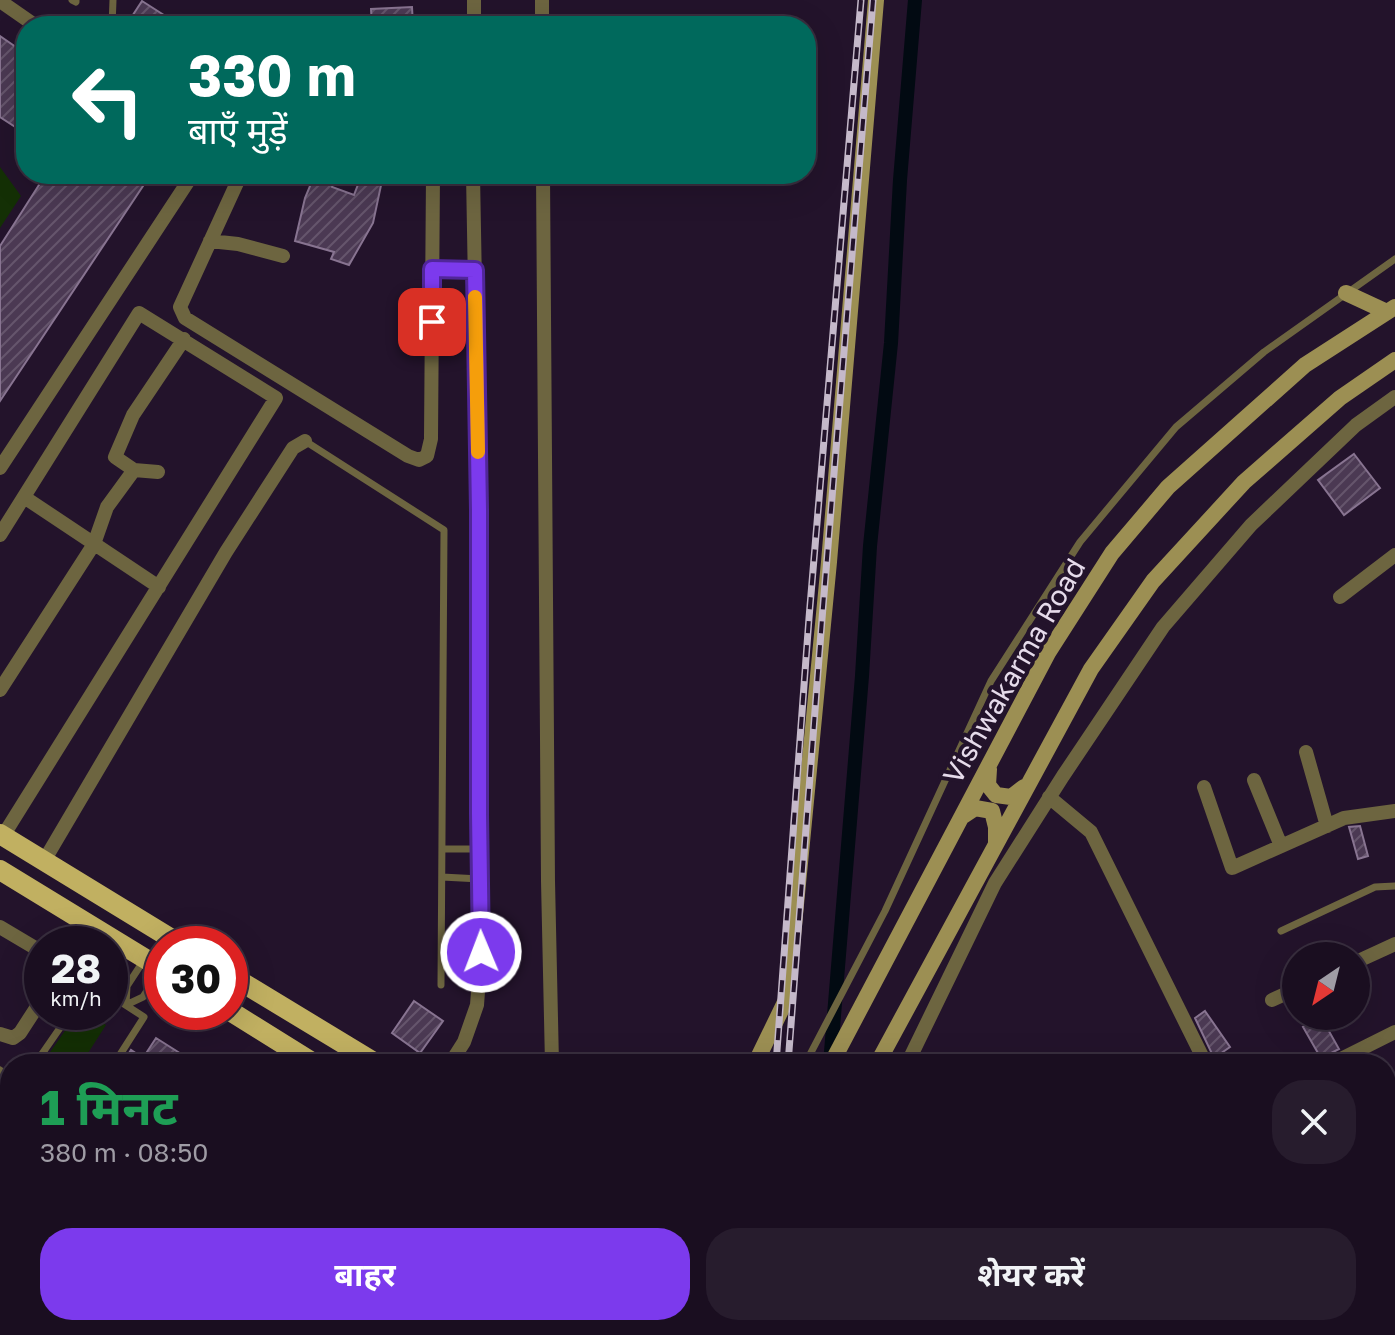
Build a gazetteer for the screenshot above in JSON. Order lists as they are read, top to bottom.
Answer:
{
  "streets": {
    "main road": ["Vishwakarma Road"]
  },
  "north": "bottom left",
  "page": {
    "turn": ["330 m", "बाएँ मुड़ें"],
    "speed": "28 km/h",
    "limit": "30",
    "heading": ["1 मिनट", "380 m · 08:50"],
    "buttons": ["बाहर", "शेयर करें"]
  }
}
